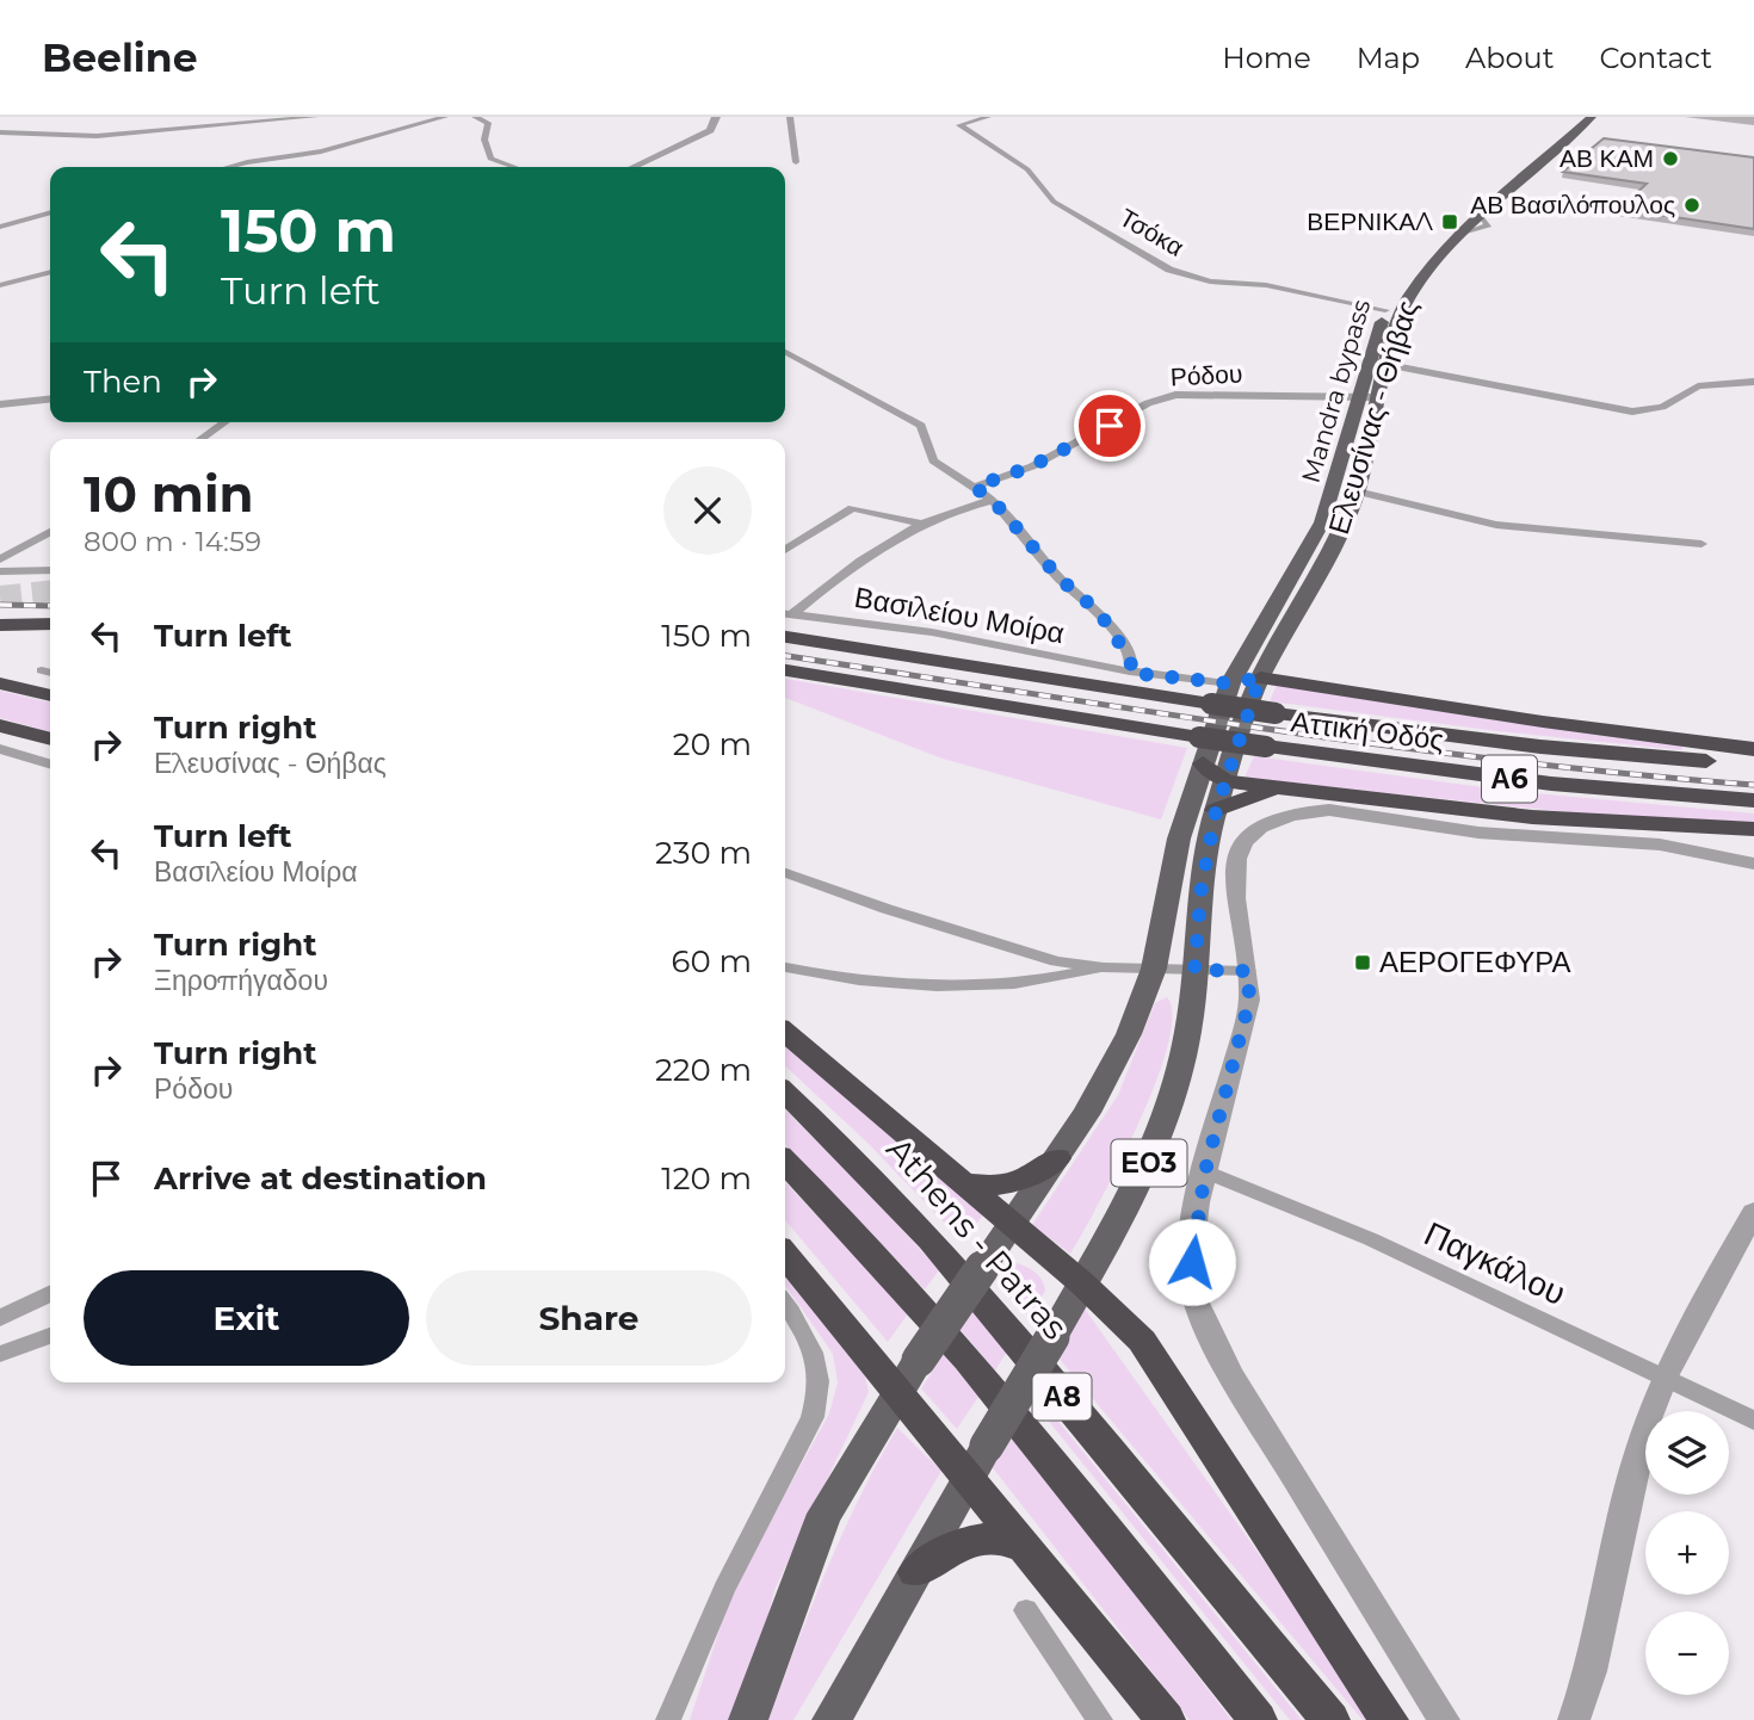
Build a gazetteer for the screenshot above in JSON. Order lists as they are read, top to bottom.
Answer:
{
  "streets": {
    "highway": [
      "Αττική Οδός",
      "Α6",
      "Athens - Patras",
      "Α8"
    ],
    "main road": ["Mandra bypass", "Ελευσίνας - Θήβας", "ΕΟ3"],
    "street": [
      "Τσόκα",
      "Ρόδου",
      "Βασιλείου Μοίρα",
      "Παγκάλου"
    ]
  },
  "crossings": [
    ["Τσόκα", "Mandra bypass"],
    ["Ρόδου", "Mandra bypass"],
    ["Ρόδου", "Ελευσίνας - Θήβας"],
    ["Mandra bypass", "Ελευσίνας - Θήβας"],
    ["Mandra bypass", "Βασιλείου Μοίρα"],
    ["Mandra bypass", "ΕΟ3"],
    ["Ελευσίνας - Θήβας", "ΕΟ3"],
    ["Βασιλείου Μοίρα", "ΕΟ3"]
  ],
  "places": {
    "other": ["ΑΒ ΚΑΜ", "ΑΒ Βασιλόπουλος"],
    "transit": ["ΒΕΡΝΙΚΑΛ", "ΑΕΡΟΓΕΦΥΡΑ"]
  },
  "page": {
    "header": "Beeline",
    "nav": [
      "Home",
      "Map",
      "About",
      "Contact"
    ],
    "turn": ["150 m", "Turn left"],
    "then": "Then",
    "heading": ["10 min", "800 m · 14:59"],
    "list": [
      {
        "name": "Turn left",
        "value": "150 m"
      },
      {
        "name": "Turn right",
        "note": "Ελευσίνας - Θήβας",
        "value": "20 m"
      },
      {
        "name": "Turn left",
        "note": "Βασιλείου Μοίρα",
        "value": "230 m"
      },
      {
        "name": "Turn right",
        "note": "Ξηροπήγαδου",
        "value": "60 m"
      },
      {
        "name": "Turn right",
        "note": "Ρόδου",
        "value": "220 m"
      },
      {
        "name": "Arrive at destination",
        "value": "120 m"
      }
    ],
    "buttons": ["Exit", "Share"],
    "map_buttons": ["+", "−"]
  }
}
